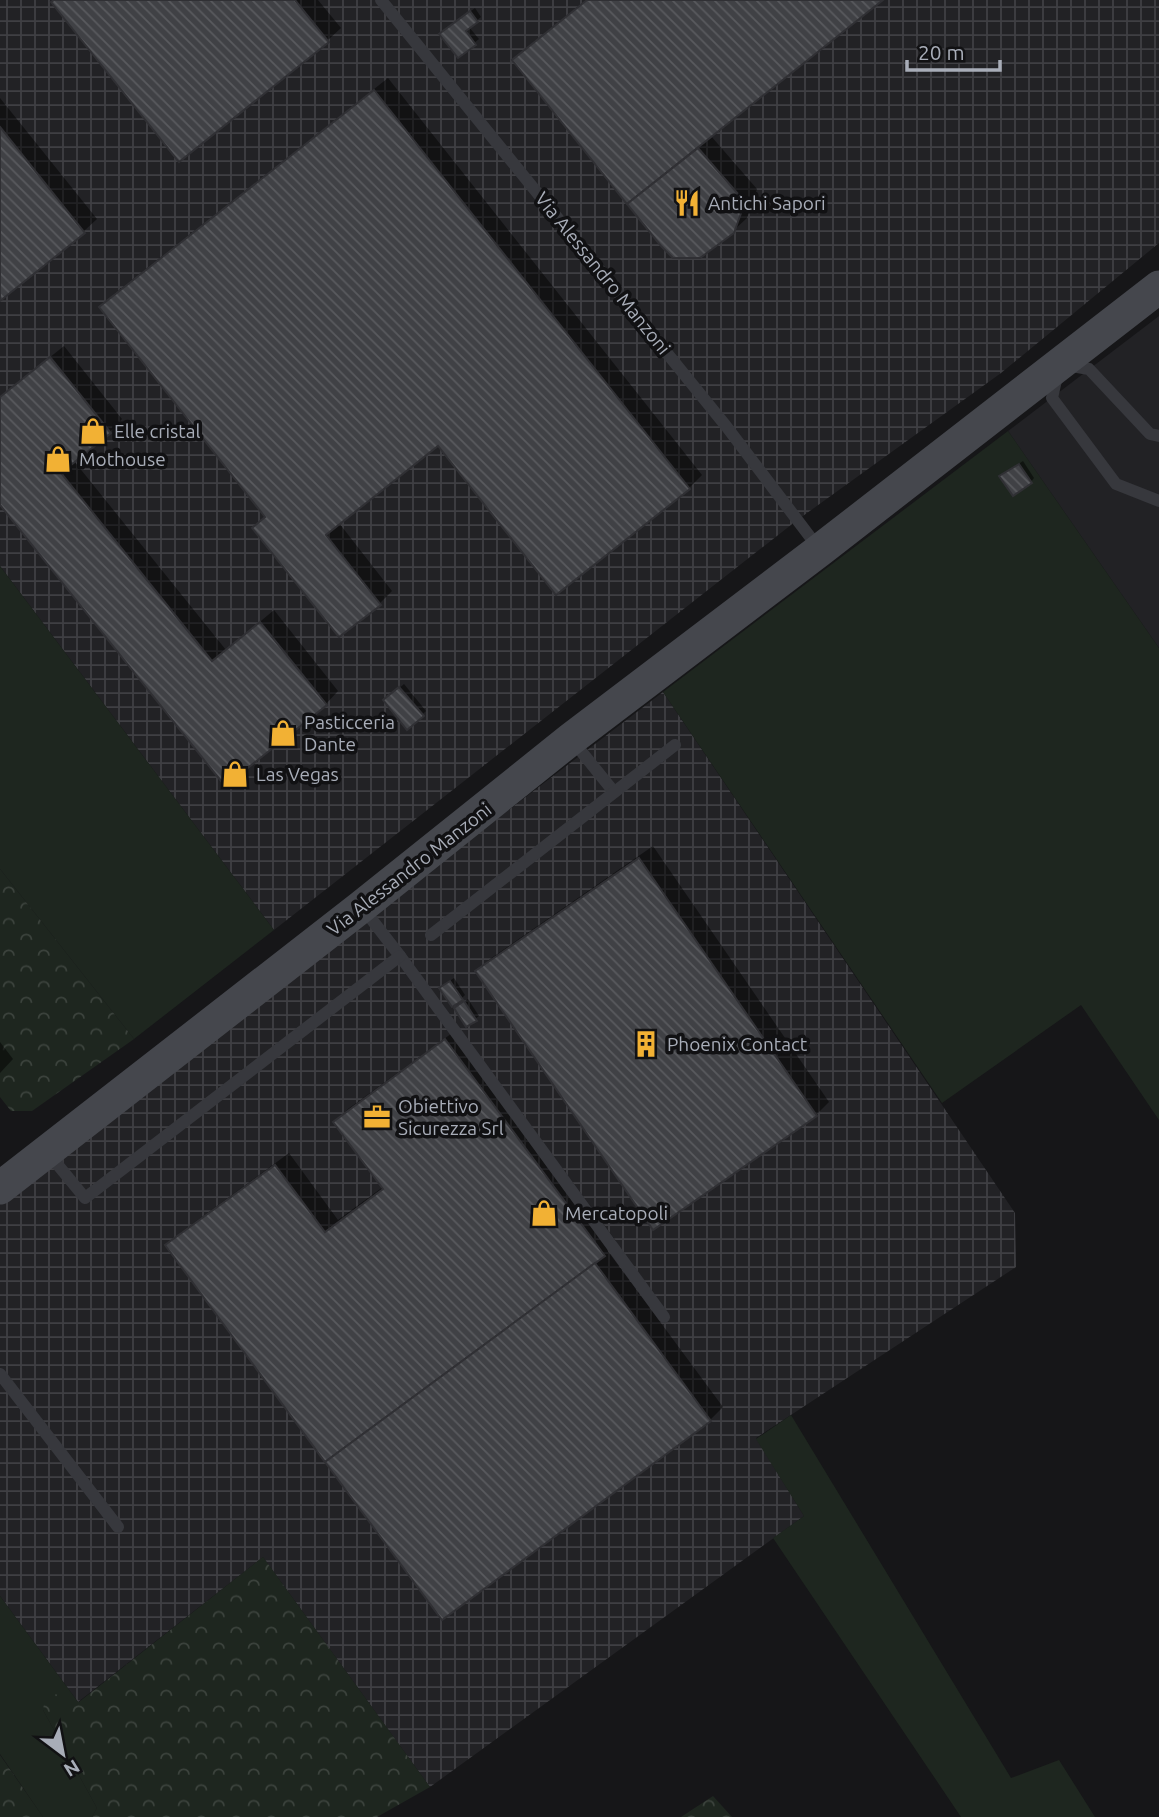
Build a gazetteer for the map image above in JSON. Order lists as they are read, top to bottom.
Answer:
{
  "streets": {
    "main road": ["Via Alessandro Manzoni"]
  },
  "places": {
    "restaurant": ["Antichi Sapori"],
    "shop": [
      "Elle cristal",
      "Mothouse",
      "Pasticceria Dante",
      "Las Vegas",
      "Mercatopoli"
    ],
    "building": ["Phoenix Contact"],
    "office": ["Obiettivo Sicurezza Srl"]
  },
  "scale_bar": "20 m",
  "north": "bottom right"
}
